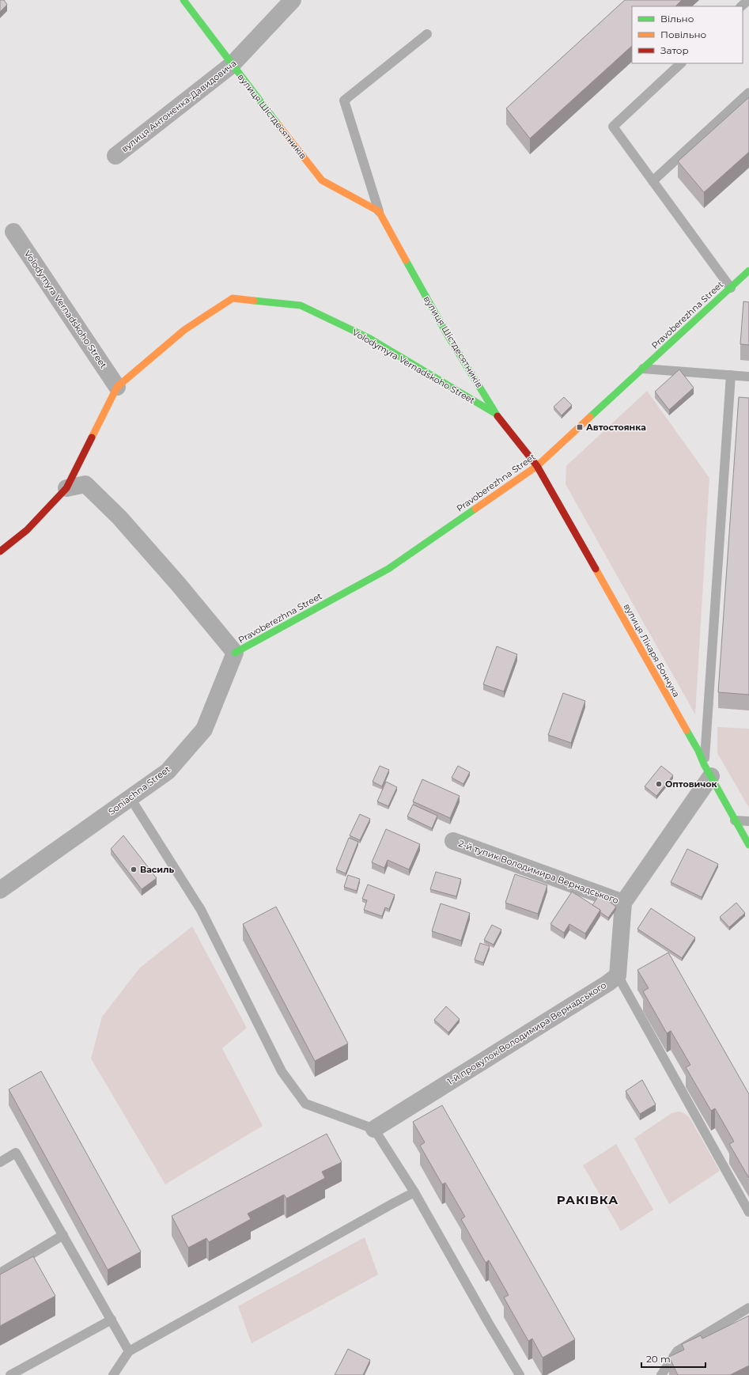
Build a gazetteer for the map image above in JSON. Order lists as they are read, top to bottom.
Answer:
{
  "streets": {
    "street": [
      "вулиця Антоненка-Давидовича",
      "вулиця Шістдесятників",
      "Volodymyra Vernadskoho Street",
      "Pravoberezhna Street",
      "вулиця Лікаря Бончука",
      "Soniachna Street",
      "2-й тупик Володимира Вернадського",
      "1-й провулок Володимира Вернадського"
    ]
  },
  "crossings": [
    ["вулиця Антоненка-Давидовича", "вулиця Шістдесятників"],
    ["вулиця Шістдесятників", "Volodymyra Vernadskoho Street"],
    ["вулиця Шістдесятників", "Pravoberezhna Street"],
    ["вулиця Шістдесятників", "вулиця Лікаря Бончука"],
    ["Pravoberezhna Street", "вулиця Лікаря Бончука"],
    ["Pravoberezhna Street", "Soniachna Street"]
  ],
  "districts": ["РАКІВКА"],
  "places": {
    "transit": ["Автостоянка"],
    "other": ["Оптовичок", "Василь"]
  },
  "legend": ["Вільно", "Повільно", "Затор"],
  "scale_bar": "20 m"
}
